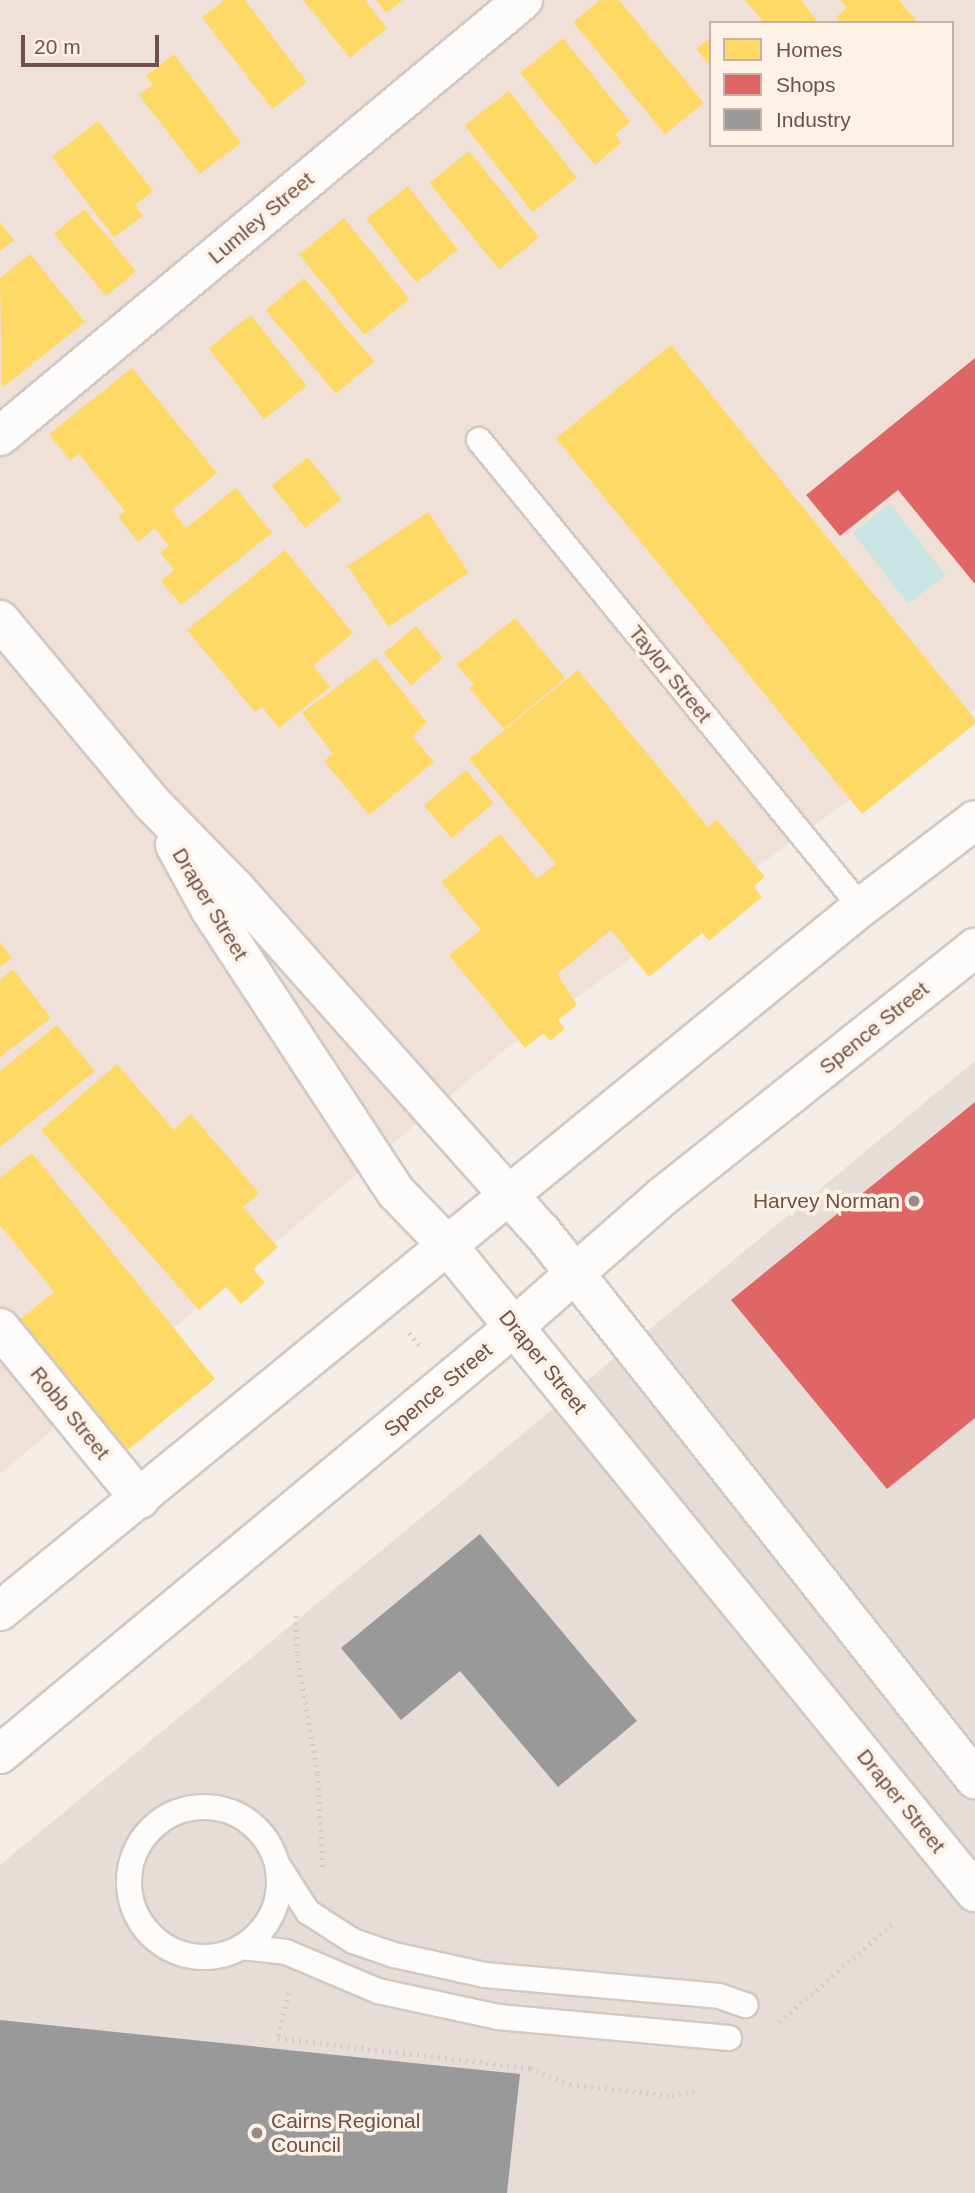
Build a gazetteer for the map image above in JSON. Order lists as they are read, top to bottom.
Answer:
{
  "streets": {
    "street": [
      "Lumley Street",
      "Draper Street",
      "Spence Street",
      "Robb Street"
    ],
    "lane": ["Taylor Street"]
  },
  "crossings": [
    ["Draper Street", "Spence Street"]
  ],
  "places": ["Harvey Norman", "Cairns Regional Council"],
  "legend": ["Homes", "Shops", "Industry"],
  "scale_bar": "20 m"
}
